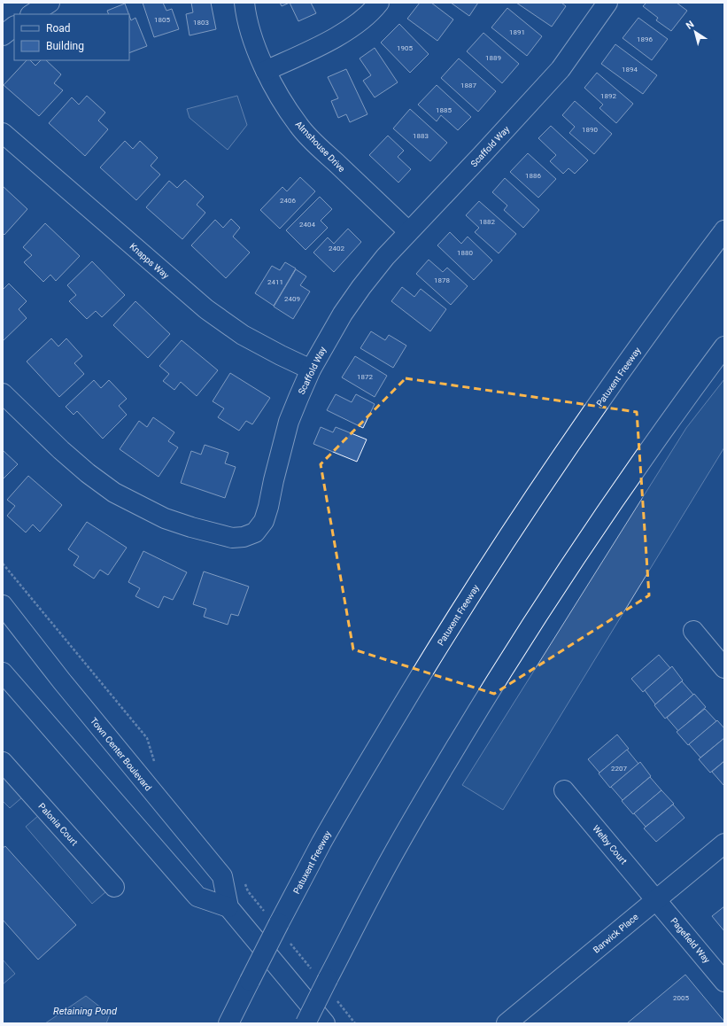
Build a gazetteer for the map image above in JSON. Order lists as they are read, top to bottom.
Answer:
{
  "streets": {
    "main road": [
      "Almshouse Drive",
      "Scaffold Way",
      "Knapps Way",
      "Patuxent Freeway",
      "Town Center Boulevard",
      "Palonia Court",
      "Welby Court",
      "Barwick Place",
      "Pagefield Way"
    ]
  },
  "crossings": [
    ["Almshouse Drive", "Scaffold Way"],
    ["Scaffold Way", "Knapps Way"],
    ["Welby Court", "Barwick Place"],
    ["Welby Court", "Pagefield Way"],
    ["Barwick Place", "Pagefield Way"]
  ],
  "water": ["Retaining Pond"],
  "house_numbers": [
    "1805",
    "1803",
    "1891",
    "1896",
    "1905",
    "1889",
    "1894",
    "1887",
    "1892",
    "1885",
    "1890",
    "1883",
    "1886",
    "2406",
    "1882",
    "2404",
    "2402",
    "1880",
    "1878",
    "2411",
    "2409",
    "1872",
    "2207",
    "2005"
  ],
  "legend": ["Road", "Building"],
  "north": "top left"
}
